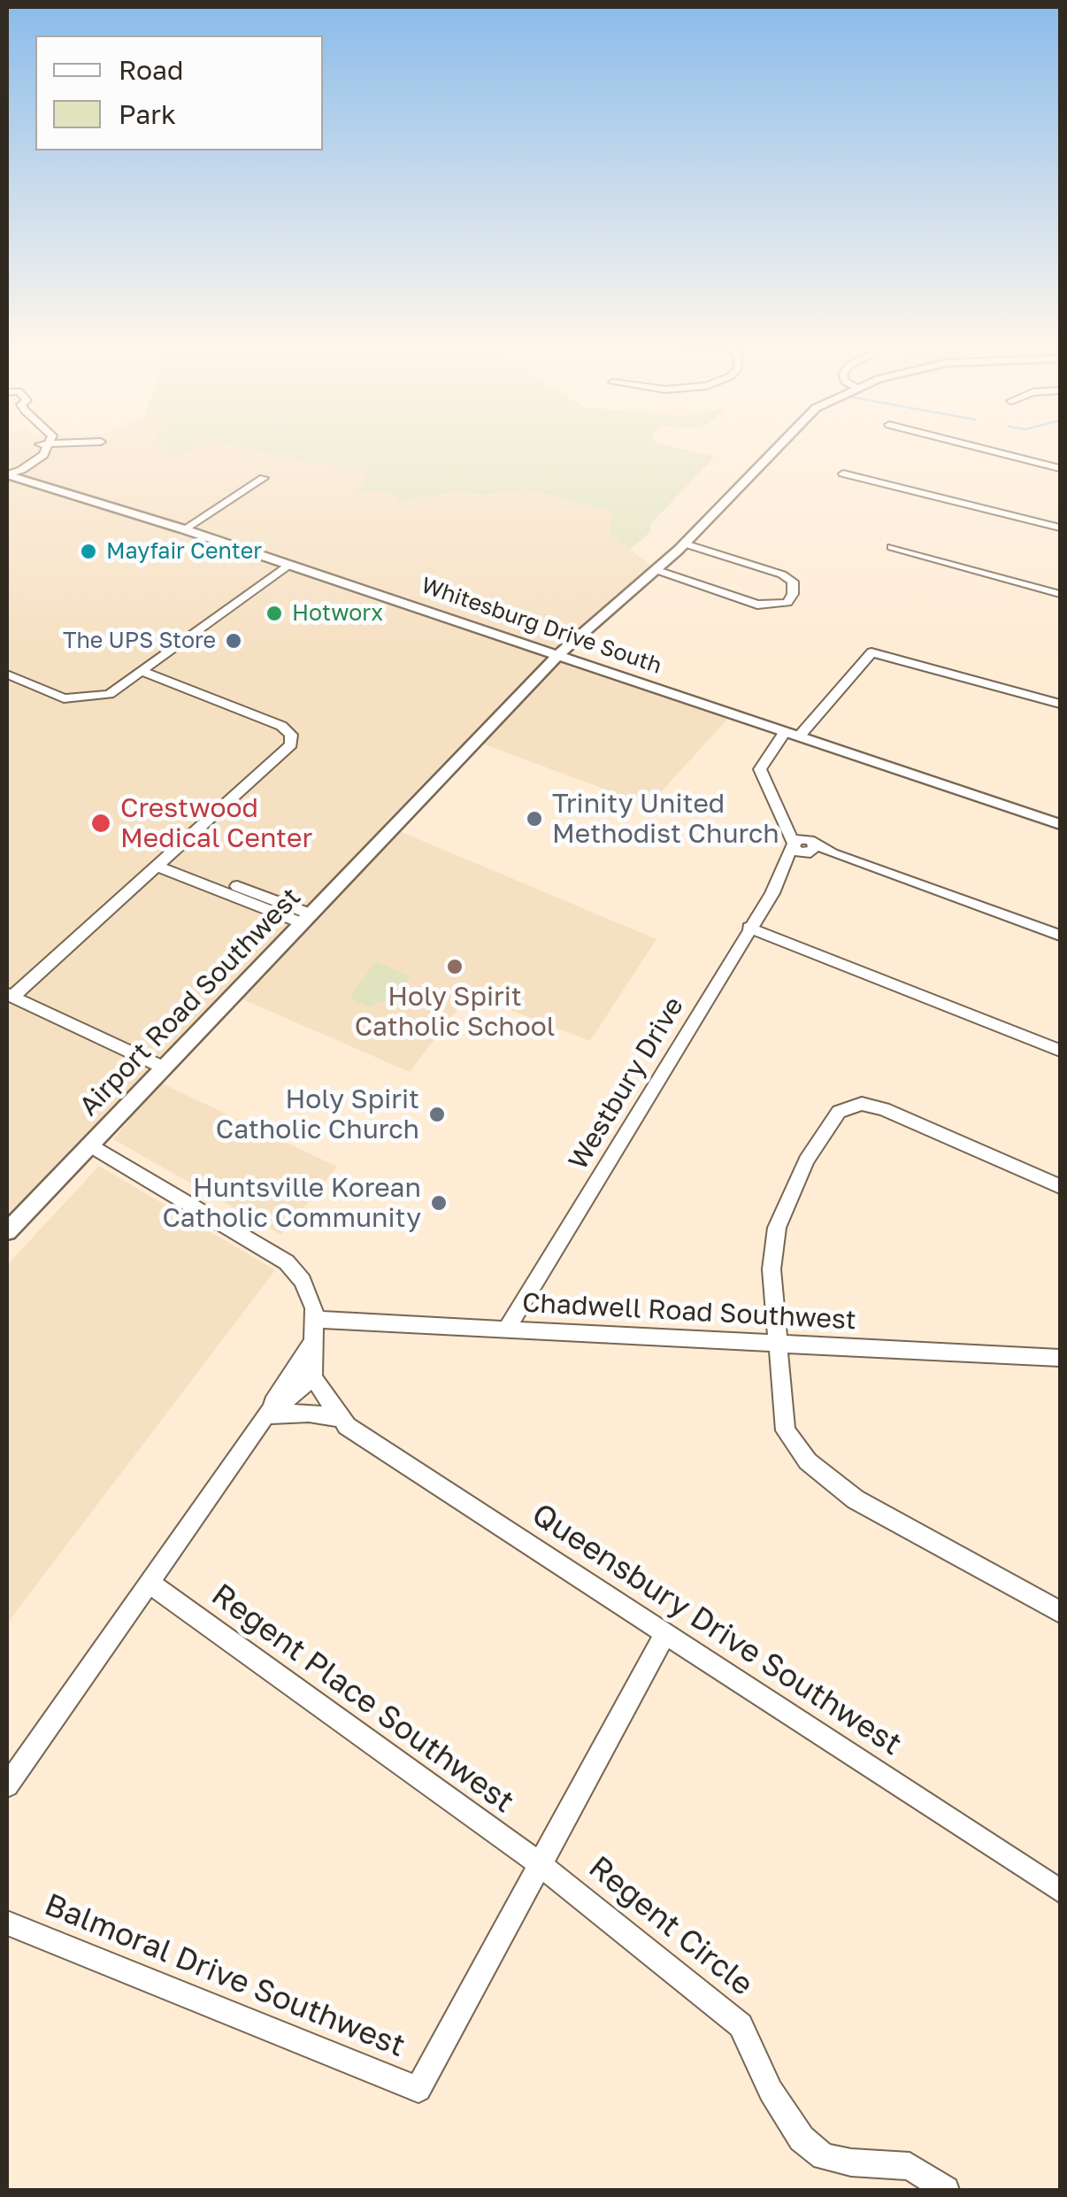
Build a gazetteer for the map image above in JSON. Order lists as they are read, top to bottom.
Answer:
{
  "streets": {
    "main road": ["Whitesburg Drive South", "Airport Road Southwest"],
    "street": [
      "Westbury Drive",
      "Chadwell Road Southwest",
      "Queensbury Drive Southwest",
      "Regent Place Southwest",
      "Regent Circle",
      "Balmoral Drive Southwest"
    ]
  },
  "crossings": [
    ["Whitesburg Drive South", "Airport Road Southwest"],
    ["Westbury Drive", "Chadwell Road Southwest"],
    ["Regent Place Southwest", "Regent Circle"],
    ["Regent Place Southwest", "Balmoral Drive Southwest"],
    ["Regent Circle", "Balmoral Drive Southwest"]
  ],
  "places": [
    "Mayfair Center",
    "Hotworx",
    "The UPS Store",
    "Trinity United Methodist Church",
    "Crestwood Medical Center",
    "Holy Spirit Catholic School",
    "Holy Spirit Catholic Church",
    "Huntsville Korean Catholic Community"
  ],
  "legend": ["Road", "Park"]
}
